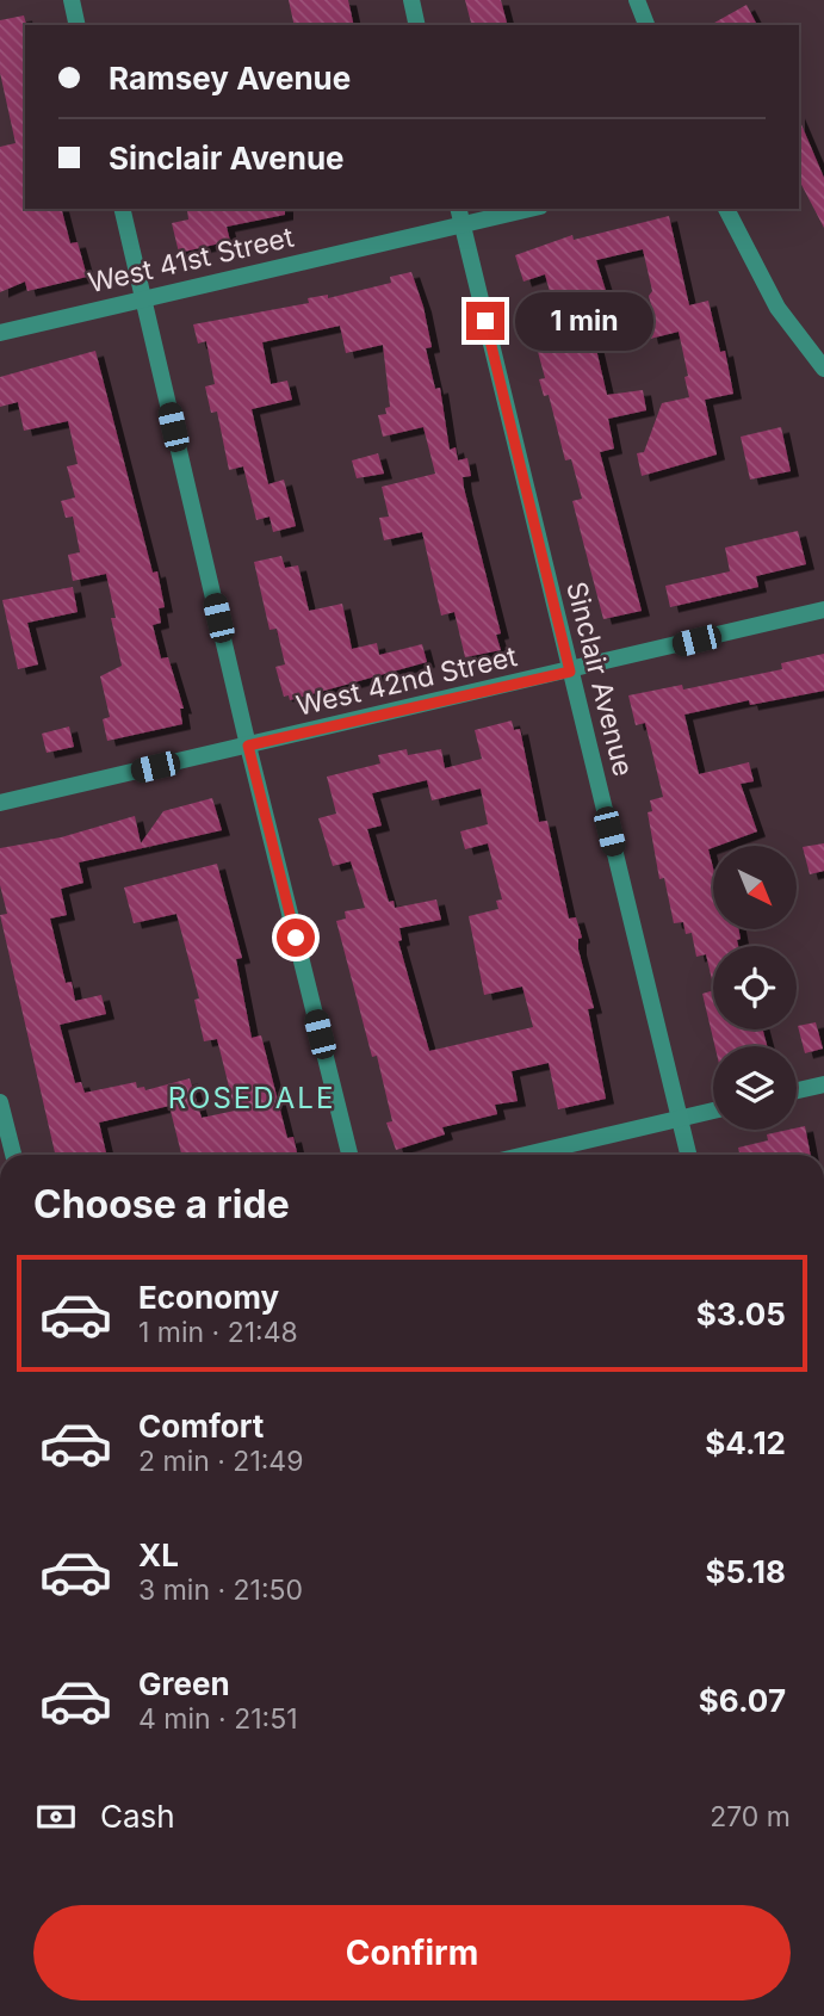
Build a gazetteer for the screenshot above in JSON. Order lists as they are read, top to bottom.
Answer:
{
  "streets": {
    "street": ["West 41st Street", "Sinclair Avenue", "West 42nd Street"]
  },
  "crossings": [
    ["West 41st Street", "Sinclair Avenue"],
    ["Sinclair Avenue", "West 42nd Street"]
  ],
  "districts": ["ROSEDALE"],
  "north": "bottom right",
  "page": {
    "banner": ["Ramsey Avenue", "Sinclair Avenue"],
    "bubble": "1 min",
    "heading": "Choose a ride",
    "list": [
      {
        "name": "Economy",
        "note": "1 min · 21:48",
        "value": "$3.05"
      },
      {
        "name": "Comfort",
        "note": "2 min · 21:49",
        "value": "$4.12"
      },
      {
        "name": "XL",
        "note": "3 min · 21:50",
        "value": "$5.18"
      },
      {
        "name": "Green",
        "note": "4 min · 21:51",
        "value": "$6.07"
      }
    ],
    "pay": ["Cash", "270 m"],
    "buttons": "Confirm"
  }
}
